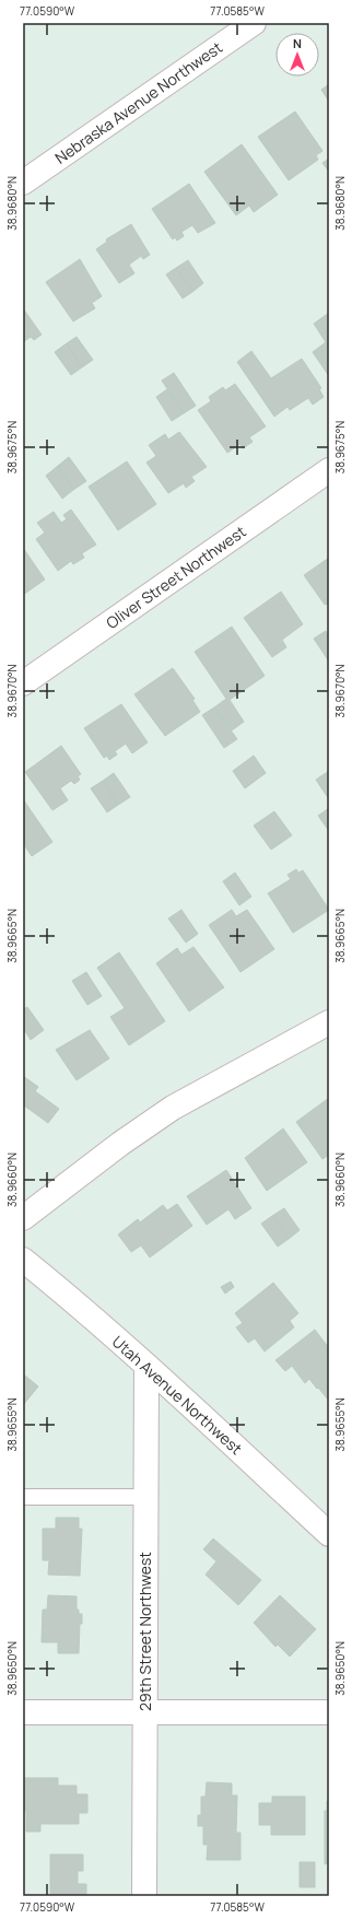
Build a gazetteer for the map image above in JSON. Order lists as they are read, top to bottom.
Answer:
{
  "streets": {
    "street": [
      "Nebraska Avenue Northwest",
      "Oliver Street Northwest",
      "Utah Avenue Northwest",
      "29th Street Northwest"
    ]
  },
  "crossings": [
    ["Utah Avenue Northwest", "29th Street Northwest"]
  ],
  "north": "top",
  "coordinates": [
    "77.0590°W",
    "77.0585°W",
    "38.9680°N",
    "38.9675°N",
    "38.9670°N",
    "38.9665°N",
    "38.9660°N",
    "38.9655°N",
    "38.9650°N"
  ]
}
